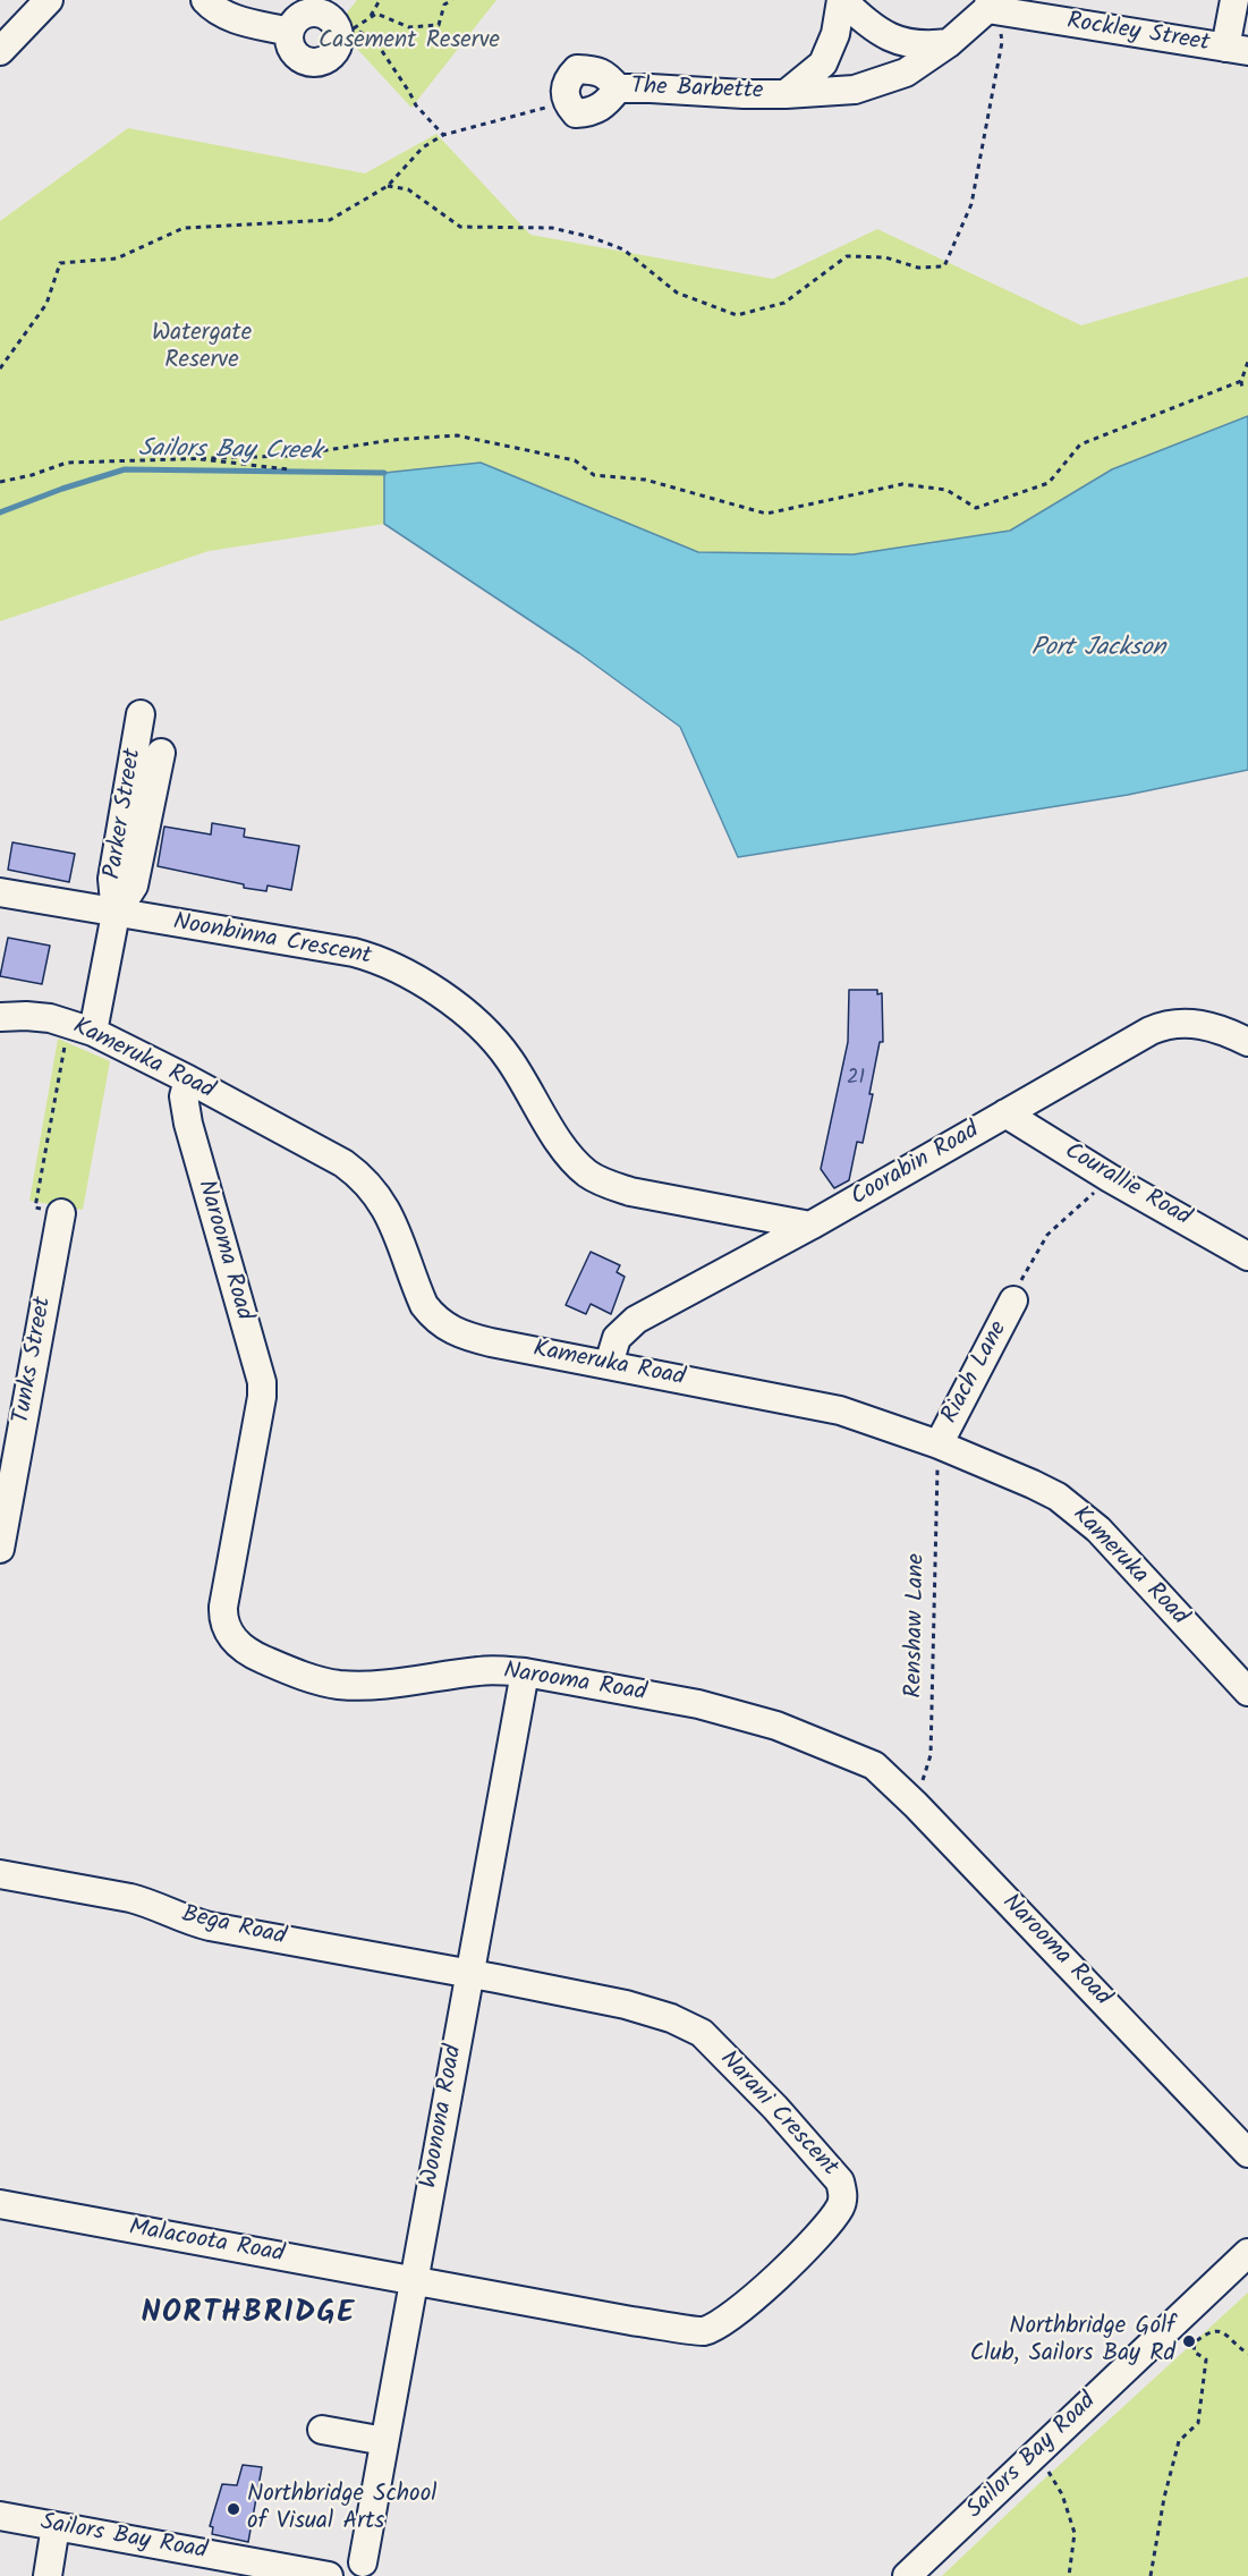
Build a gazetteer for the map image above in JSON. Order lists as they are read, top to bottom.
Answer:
{
  "streets": {
    "street": [
      "Rockley Street",
      "The Barbette",
      "Parker Street",
      "Noonbinna Crescent",
      "Kameruka Road",
      "Coorabin Road",
      "Courallie Road",
      "Narooma Road",
      "Tunks Street",
      "Riach Lane",
      "Bega Road",
      "Narani Crescent",
      "Woonona Road",
      "Malacoota Road",
      "Sailors Bay Road"
    ],
    "path": ["Renshaw Lane"]
  },
  "crossings": [
    ["Parker Street", "Noonbinna Crescent"],
    ["Parker Street", "Kameruka Road"],
    ["Noonbinna Crescent", "Coorabin Road"],
    ["Kameruka Road", "Coorabin Road"],
    ["Kameruka Road", "Narooma Road"],
    ["Kameruka Road", "Riach Lane"],
    ["Kameruka Road", "Renshaw Lane"],
    ["Coorabin Road", "Courallie Road"],
    ["Narooma Road", "Renshaw Lane"],
    ["Narooma Road", "Woonona Road"],
    ["Riach Lane", "Renshaw Lane"],
    ["Bega Road", "Narani Crescent"],
    ["Bega Road", "Woonona Road"],
    ["Narani Crescent", "Woonona Road"],
    ["Narani Crescent", "Malacoota Road"],
    ["Woonona Road", "Malacoota Road"]
  ],
  "districts": ["NORTHBRIDGE"],
  "water": ["Sailors Bay Creek", "Port Jackson"],
  "parks": ["Casement Reserve", "Watergate Reserve"],
  "places": ["Northbridge Golf Club, Sailors Bay Rd", "Northbridge School of Visual Arts"],
  "house_numbers": ["21"]
}
